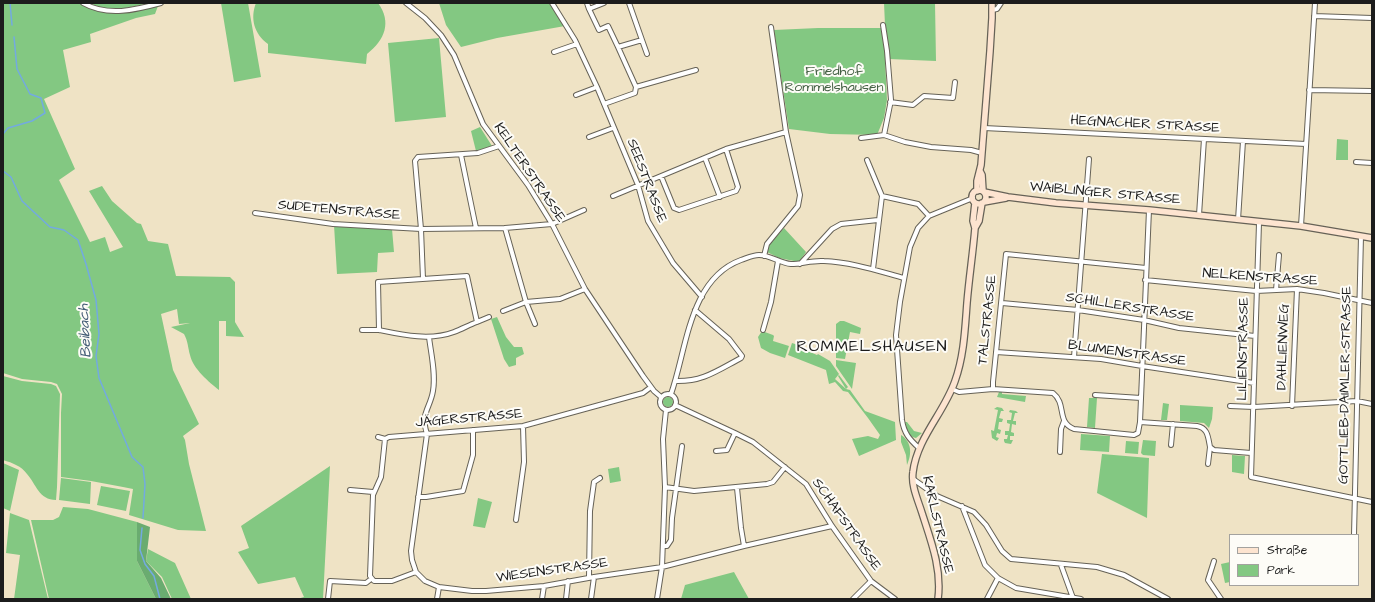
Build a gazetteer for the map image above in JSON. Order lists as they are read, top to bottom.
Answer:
{
  "streets": {
    "main road": ["WAIBLINGER STRASSE", "KARLSTRASSE"],
    "street": [
      "HEGNACHER STRASSE",
      "KELTERSTRASSE",
      "SEESTRASSE",
      "SUDETENSTRASSE",
      "NELKENSTRASSE",
      "SCHILLERSTRASSE",
      "TALSTRASSE",
      "DAHLIENWEG",
      "LILIENSTRASSE",
      "BLUMENSTRASSE",
      "GOTTLIEB-DAIMLER-STRASSE",
      "JÄGERSTRASSE",
      "SCHAFSTRASSE",
      "WIESENSTRASSE"
    ]
  },
  "crossings": [
    ["HEGNACHER STRASSE", "WAIBLINGER STRASSE"],
    ["HEGNACHER STRASSE", "KARLSTRASSE"],
    ["KELTERSTRASSE", "SUDETENSTRASSE"],
    ["KELTERSTRASSE", "JÄGERSTRASSE"],
    ["KELTERSTRASSE", "SCHAFSTRASSE"],
    ["WAIBLINGER STRASSE", "LILIENSTRASSE"],
    ["WAIBLINGER STRASSE", "GOTTLIEB-DAIMLER-STRASSE"],
    ["WAIBLINGER STRASSE", "KARLSTRASSE"],
    ["NELKENSTRASSE", "DAHLIENWEG"],
    ["NELKENSTRASSE", "LILIENSTRASSE"],
    ["NELKENSTRASSE", "GOTTLIEB-DAIMLER-STRASSE"],
    ["SCHILLERSTRASSE", "TALSTRASSE"],
    ["SCHILLERSTRASSE", "LILIENSTRASSE"],
    ["TALSTRASSE", "BLUMENSTRASSE"],
    ["LILIENSTRASSE", "BLUMENSTRASSE"],
    ["LILIENSTRASSE", "GOTTLIEB-DAIMLER-STRASSE"],
    ["SCHAFSTRASSE", "WIESENSTRASSE"]
  ],
  "districts": ["ROMMELSHAUSEN"],
  "water": ["Beibach"],
  "parks": ["Friedhof Rommelshausen"],
  "legend": ["Straße", "Park"]
}
